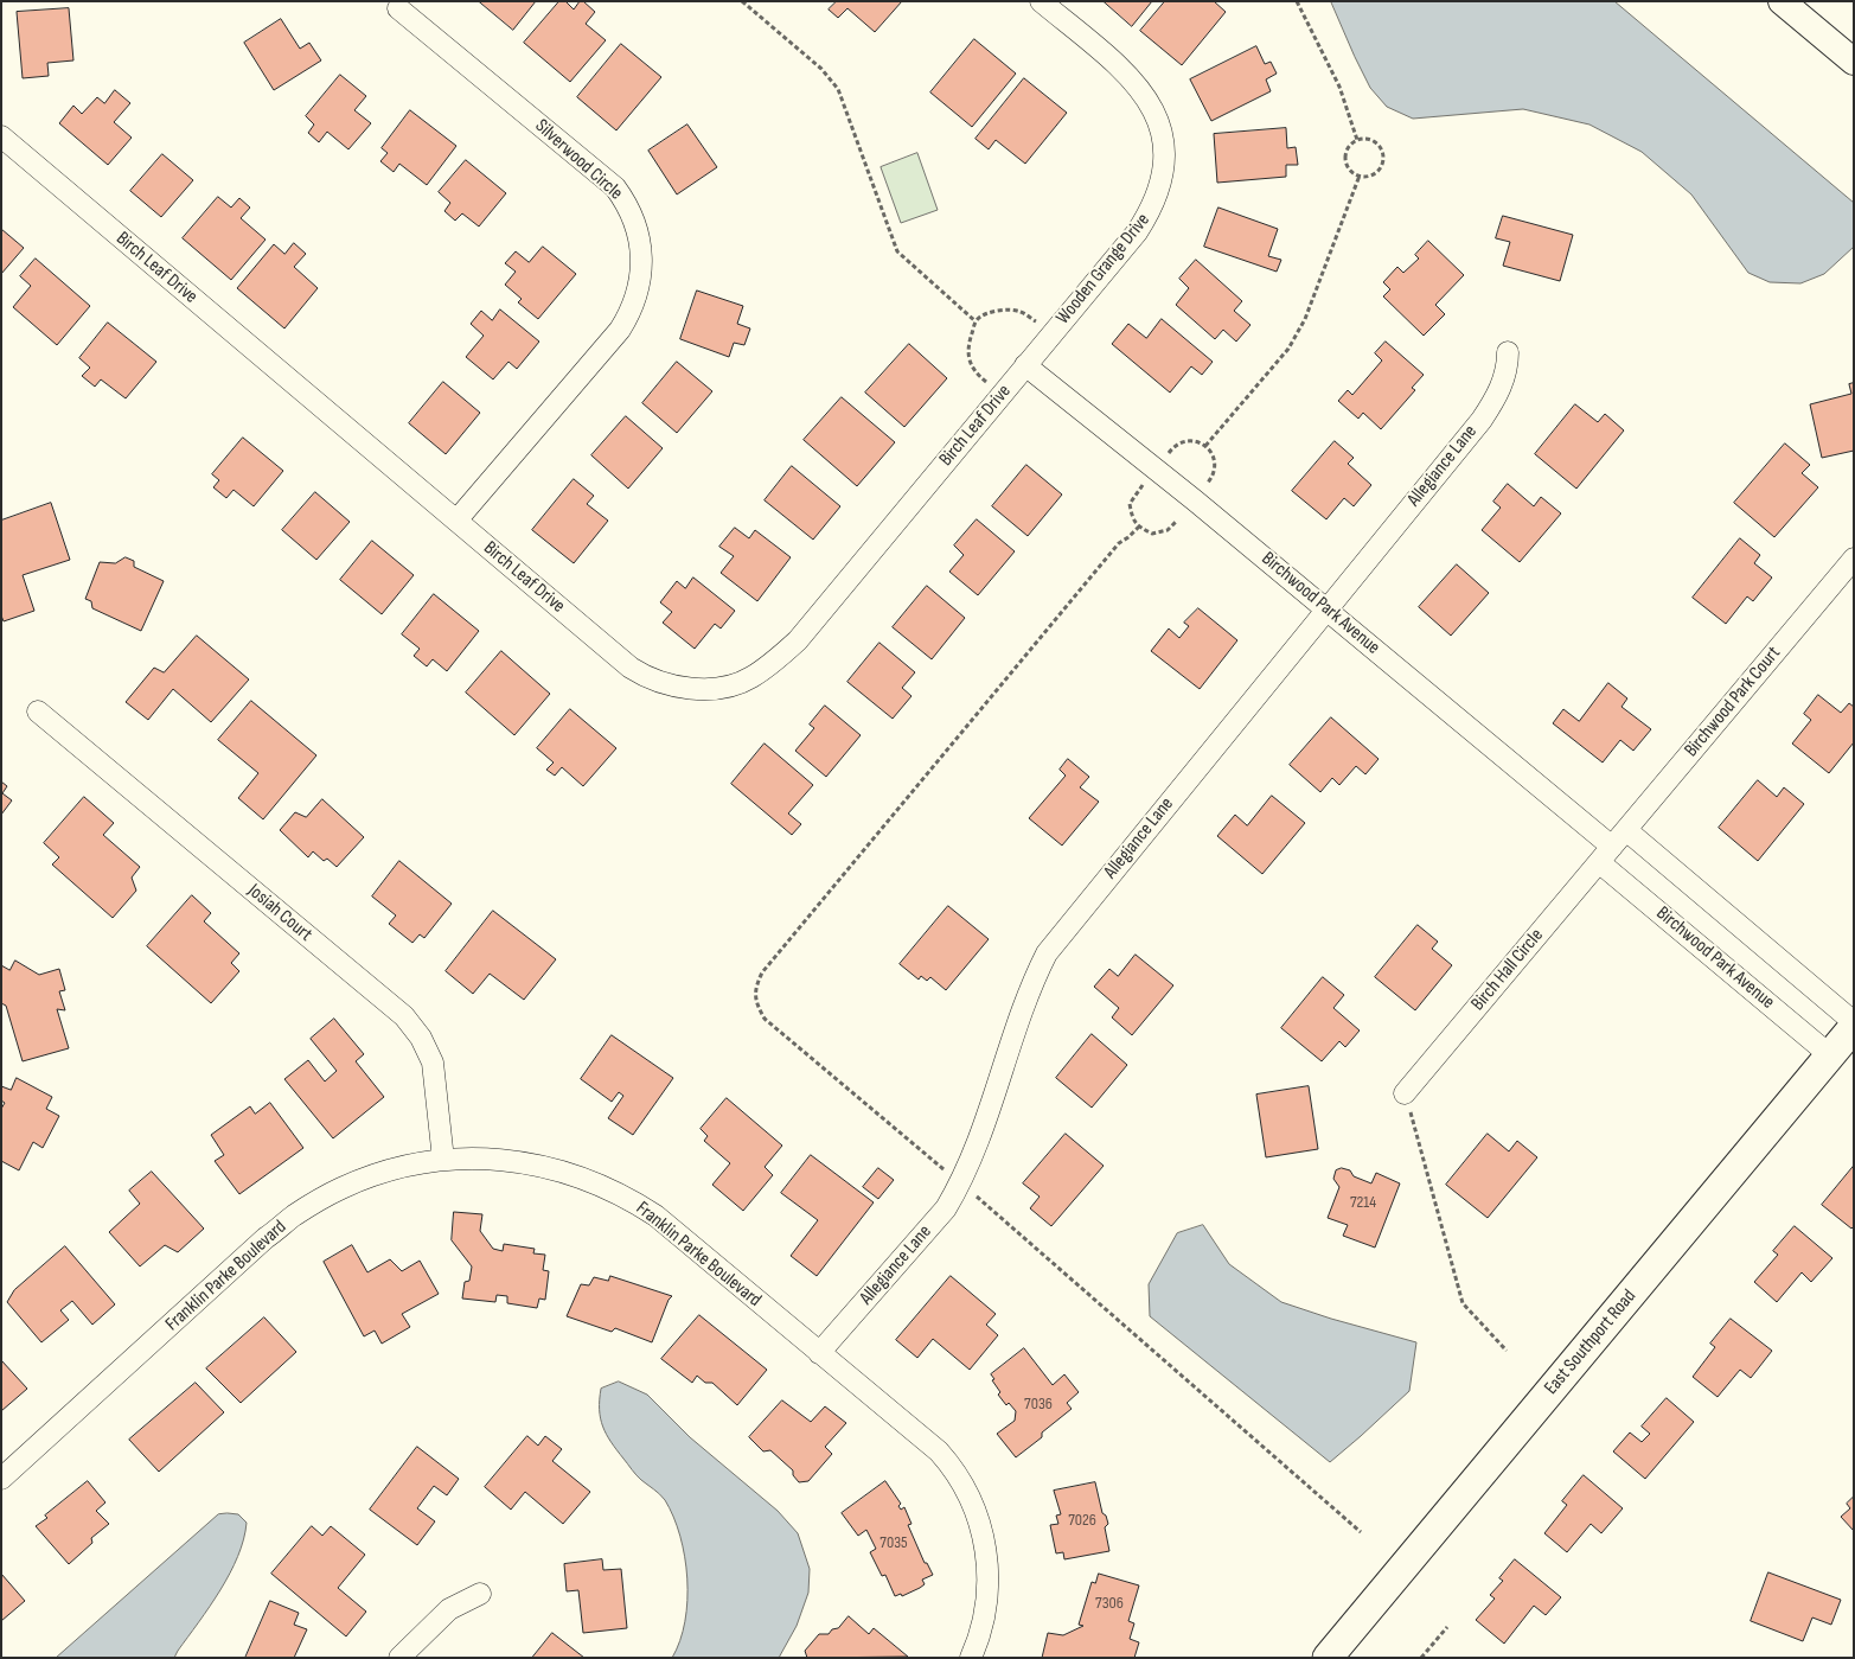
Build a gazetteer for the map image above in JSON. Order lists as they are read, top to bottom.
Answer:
{
  "streets": {
    "main road": ["East Southport Road"],
    "street": [
      "Silverwood Circle",
      "Birch Leaf Drive",
      "Wooden Grange Drive",
      "Allegiance Lane",
      "Birchwood Park Avenue",
      "Birchwood Park Court",
      "Josiah Court",
      "Birch Hall Circle",
      "Franklin Parke Boulevard"
    ]
  },
  "crossings": [
    ["Silverwood Circle", "Birch Leaf Drive"],
    ["Birch Leaf Drive", "Wooden Grange Drive"],
    ["Birch Leaf Drive", "Birchwood Park Avenue"],
    ["Wooden Grange Drive", "Birchwood Park Avenue"],
    ["Allegiance Lane", "Birchwood Park Avenue"],
    ["Allegiance Lane", "Franklin Parke Boulevard"],
    ["Birchwood Park Avenue", "Birchwood Park Court"],
    ["Birchwood Park Avenue", "Birch Hall Circle"],
    ["Birchwood Park Avenue", "East Southport Road"],
    ["Birchwood Park Court", "Birch Hall Circle"],
    ["Josiah Court", "Franklin Parke Boulevard"]
  ],
  "house_numbers": [
    "7214",
    "7036",
    "7026",
    "7035",
    "7306"
  ]
}
